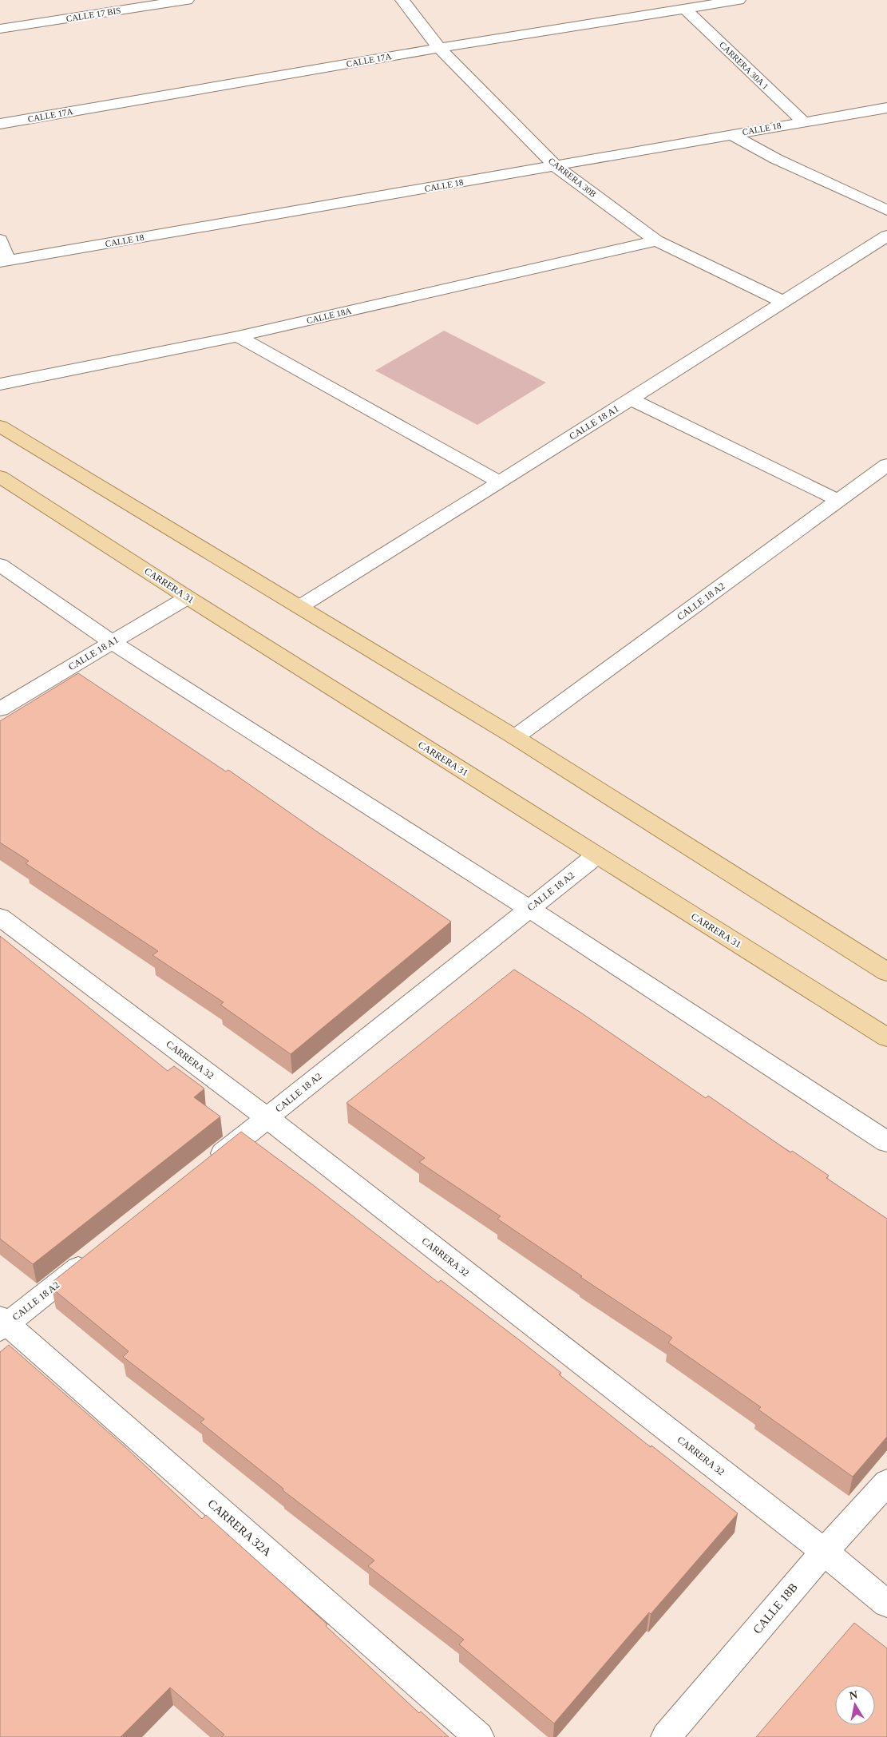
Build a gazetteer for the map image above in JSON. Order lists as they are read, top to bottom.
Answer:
{
  "streets": {
    "main road": ["CARRERA 31"],
    "street": [
      "CALLE 17 BIS",
      "CALLE 17A",
      "CARRERA 30A 1",
      "CALLE 18",
      "CARRERA 30B",
      "CALLE 18A",
      "CALLE 18 A1",
      "CALLE 18 A2",
      "CARRERA 32",
      "CARRERA 32A",
      "CALLE 18B"
    ]
  },
  "crossings": [
    ["CALLE 17A", "CARRERA 30A 1"],
    ["CALLE 17A", "CARRERA 30B"],
    ["CARRERA 30A 1", "CALLE 18"],
    ["CALLE 18", "CARRERA 30B"],
    ["CARRERA 30B", "CALLE 18A"],
    ["CARRERA 30B", "CALLE 18 A1"],
    ["CALLE 18 A1", "CARRERA 31"],
    ["CARRERA 31", "CALLE 18 A2"],
    ["CALLE 18 A2", "CARRERA 32"],
    ["CALLE 18 A2", "CARRERA 32A"],
    ["CARRERA 32", "CALLE 18B"]
  ],
  "north": "top"
}
